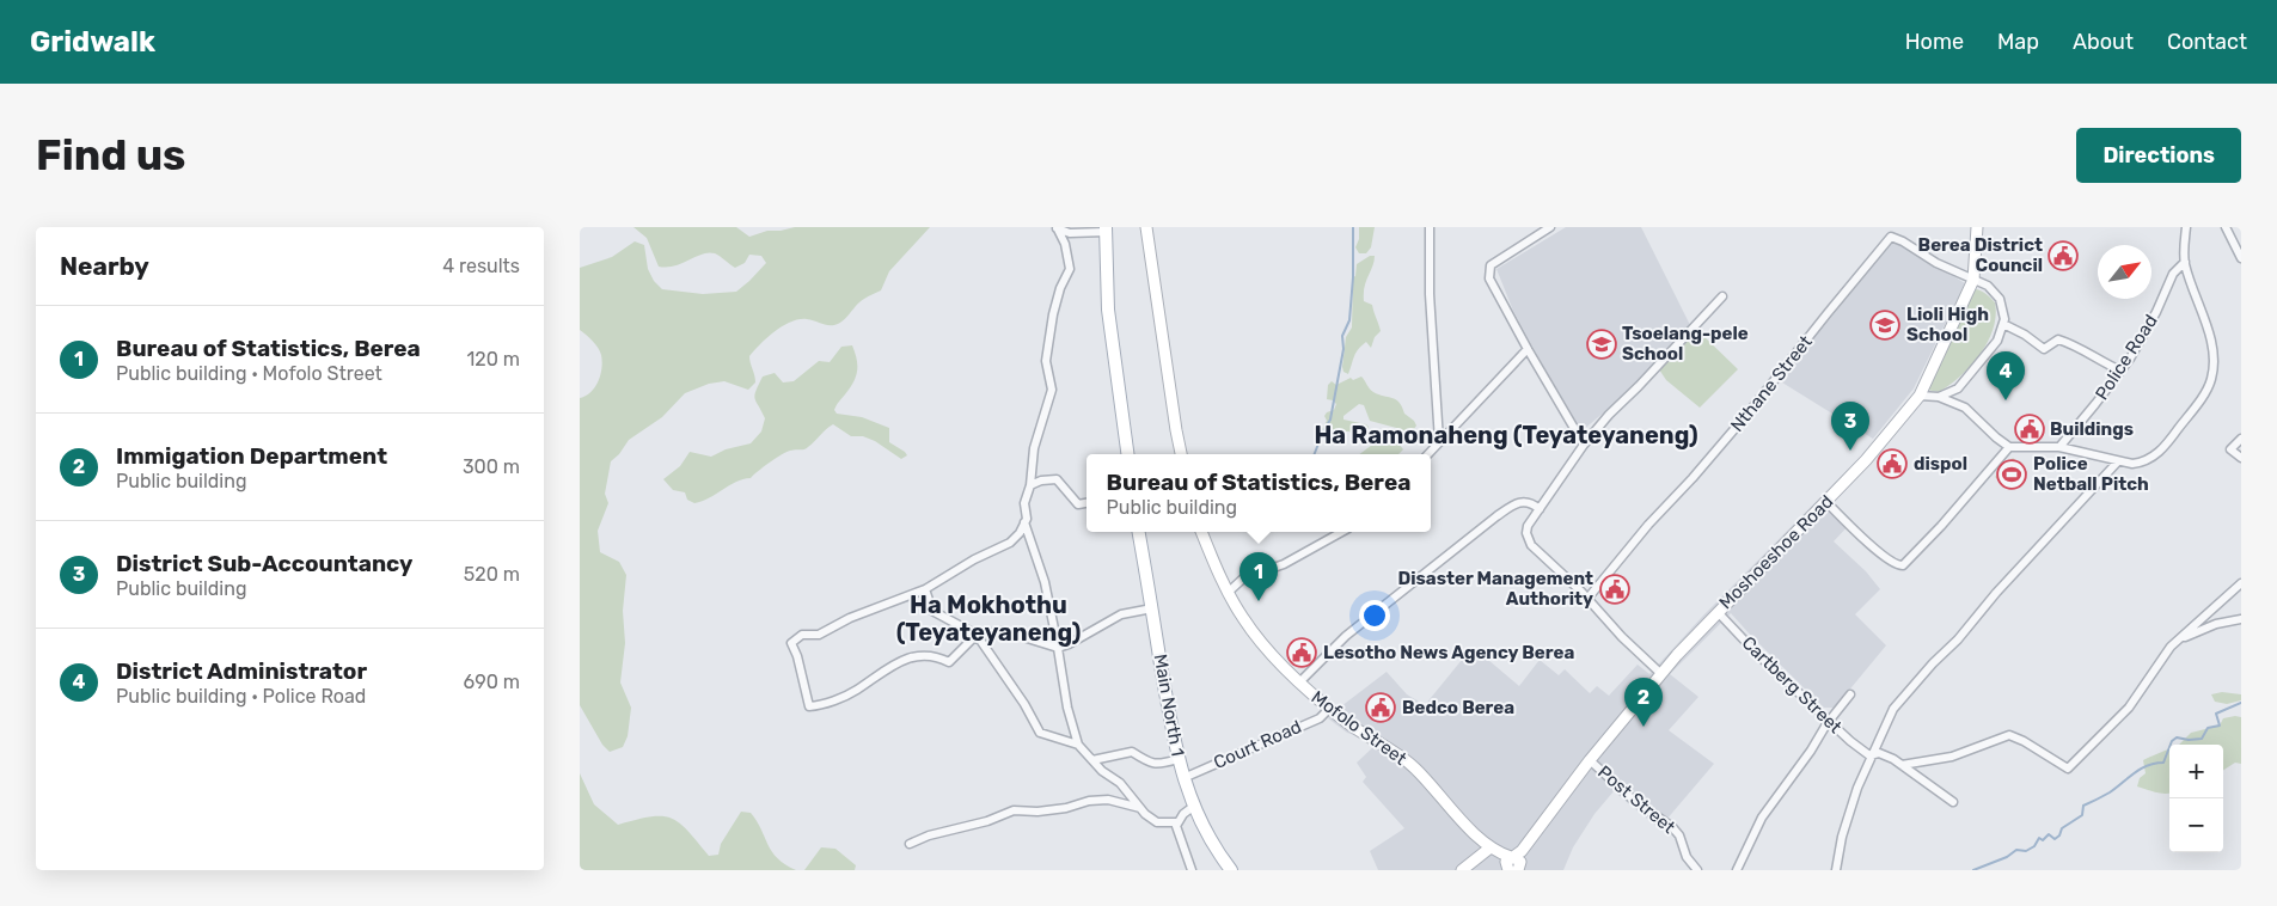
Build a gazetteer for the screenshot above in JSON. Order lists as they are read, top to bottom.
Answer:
{
  "streets": {
    "main road": ["Main North 1"],
    "street": [
      "Police Road",
      "Nthane Street",
      "Moshoeshoe Road",
      "Cartberg Street",
      "Mofolo Street",
      "Court Road",
      "Post Street"
    ]
  },
  "crossings": [
    ["Moshoeshoe Road", "Cartberg Street"],
    ["Moshoeshoe Road", "Mofolo Street"],
    ["Moshoeshoe Road", "Post Street"],
    ["Main North 1", "Court Road"],
    ["Mofolo Street", "Court Road"]
  ],
  "districts": ["Ha Ramonaheng (Teyateyaneng)", "Ha Mokhothu (Teyateyaneng)"],
  "places": {
    "public building": [
      "Berea District Council",
      "Buildings",
      "dispol",
      "Disaster Management Authority",
      "Lesotho News Agency Berea",
      "Bedco Berea"
    ],
    "school or university": ["Lioli High School", "Tsoelang-pele School"],
    "sports": ["Police Netball Pitch"]
  },
  "north": "top right",
  "page": {
    "header": "Gridwalk",
    "nav": [
      "Home",
      "Map",
      "About",
      "Contact"
    ],
    "buttons": "Directions",
    "title": "Find us",
    "heading": ["Nearby", "4 results"],
    "list": [
      {
        "mark": "1",
        "name": "Bureau of Statistics, Berea",
        "note": "Public building · Mofolo Street",
        "value": "120 m"
      },
      {
        "mark": "2",
        "name": "Immigation Department",
        "note": "Public building",
        "value": "300 m"
      },
      {
        "mark": "3",
        "name": "District Sub-Accountancy",
        "note": "Public building",
        "value": "520 m"
      },
      {
        "mark": "4",
        "name": "District Administrator",
        "note": "Public building · Police Road",
        "value": "690 m"
      }
    ],
    "pins": [
      "4",
      "3",
      "1",
      "2"
    ],
    "popup": ["Bureau of Statistics, Berea", "Public building"],
    "map_buttons": ["+", "−"]
  }
}
